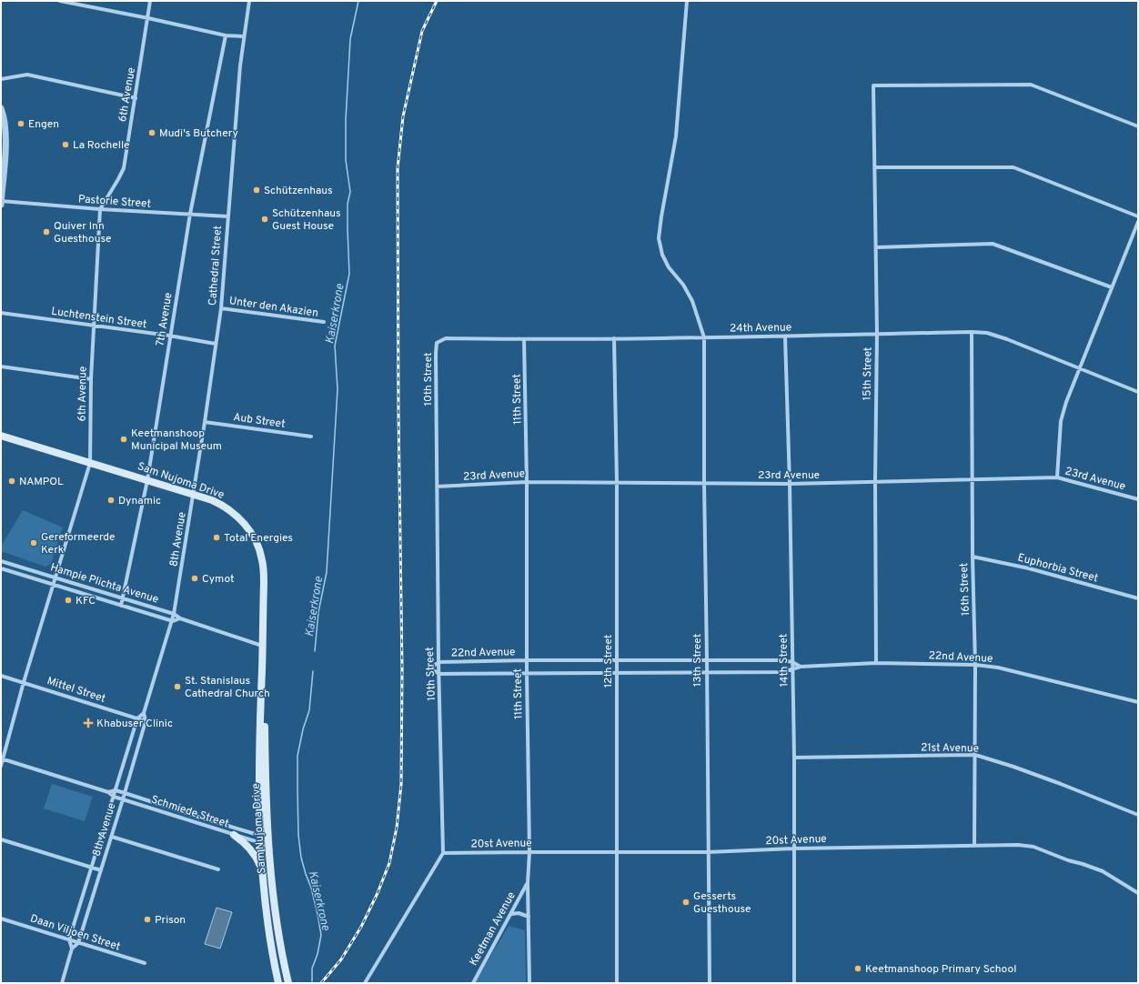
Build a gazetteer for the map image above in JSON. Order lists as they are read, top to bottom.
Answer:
{
  "streets": {
    "main road": ["Sam Nujoma Drive"],
    "street": [
      "6th Avenue",
      "Pastorie Street",
      "Cathedral Street",
      "Unter den Akazien",
      "Luchtenstein Street",
      "7th Avenue",
      "24th Avenue",
      "15th Street",
      "10th Street",
      "11th Street",
      "Aub Street",
      "23rd Avenue",
      "8th Avenue",
      "Euphorbia Street",
      "Hampie Plichta Avenue",
      "16th Street",
      "22nd Avenue",
      "13th Street",
      "14th Street",
      "12th Street",
      "Mittel Street",
      "21st Avenue",
      "Schmiede Street",
      "20st Avenue",
      "Keetman Avenue",
      "Daan Viljoen Street"
    ]
  },
  "crossings": [
    ["6th Avenue", "Pastorie Street"],
    ["6th Avenue", "Luchtenstein Street"],
    ["6th Avenue", "Sam Nujoma Drive"],
    ["6th Avenue", "Hampie Plichta Avenue"],
    ["6th Avenue", "Mittel Street"],
    ["6th Avenue", "Schmiede Street"],
    ["Pastorie Street", "Cathedral Street"],
    ["Pastorie Street", "7th Avenue"],
    ["Cathedral Street", "Unter den Akazien"],
    ["Cathedral Street", "Luchtenstein Street"],
    ["Cathedral Street", "Aub Street"],
    ["Cathedral Street", "Sam Nujoma Drive"],
    ["Cathedral Street", "8th Avenue"],
    ["Luchtenstein Street", "7th Avenue"],
    ["7th Avenue", "Sam Nujoma Drive"],
    ["7th Avenue", "Hampie Plichta Avenue"],
    ["24th Avenue", "15th Street"],
    ["24th Avenue", "10th Street"],
    ["24th Avenue", "11th Street"],
    ["24th Avenue", "16th Street"],
    ["24th Avenue", "13th Street"],
    ["24th Avenue", "14th Street"],
    ["24th Avenue", "12th Street"],
    ["15th Street", "23rd Avenue"],
    ["15th Street", "22nd Avenue"],
    ["10th Street", "23rd Avenue"],
    ["10th Street", "22nd Avenue"],
    ["10th Street", "20st Avenue"],
    ["11th Street", "23rd Avenue"],
    ["11th Street", "22nd Avenue"],
    ["11th Street", "20st Avenue"],
    ["11th Street", "Keetman Avenue"],
    ["23rd Avenue", "16th Street"],
    ["23rd Avenue", "13th Street"],
    ["23rd Avenue", "14th Street"],
    ["23rd Avenue", "12th Street"],
    ["Sam Nujoma Drive", "8th Avenue"],
    ["Sam Nujoma Drive", "Hampie Plichta Avenue"],
    ["Sam Nujoma Drive", "Schmiede Street"],
    ["8th Avenue", "Hampie Plichta Avenue"],
    ["8th Avenue", "Mittel Street"],
    ["8th Avenue", "Schmiede Street"],
    ["8th Avenue", "Daan Viljoen Street"],
    ["Euphorbia Street", "16th Street"],
    ["16th Street", "22nd Avenue"],
    ["16th Street", "21st Avenue"],
    ["16th Street", "20st Avenue"],
    ["22nd Avenue", "13th Street"],
    ["22nd Avenue", "14th Street"],
    ["22nd Avenue", "12th Street"],
    ["13th Street", "20st Avenue"],
    ["14th Street", "21st Avenue"],
    ["14th Street", "20st Avenue"],
    ["12th Street", "20st Avenue"]
  ],
  "water": ["Kaiserkrone"],
  "places": {
    "other": [
      "Engen",
      "Mudi's Butchery",
      "La Rochelle",
      "Schützenhaus",
      "Schützenhaus Guest House",
      "Quiver Inn Guesthouse",
      "Keetmanshoop Municipal Museum",
      "NAMPOL",
      "Dynamic",
      "Total Energies",
      "Gereformeerde Kerk",
      "Cymot",
      "KFC",
      "St. Stanislaus Cathedral Church",
      "Gesserts Guesthouse",
      "Prison",
      "Keetmanshoop Primary School"
    ],
    "health": ["Khabuser Clinic"]
  }
}
